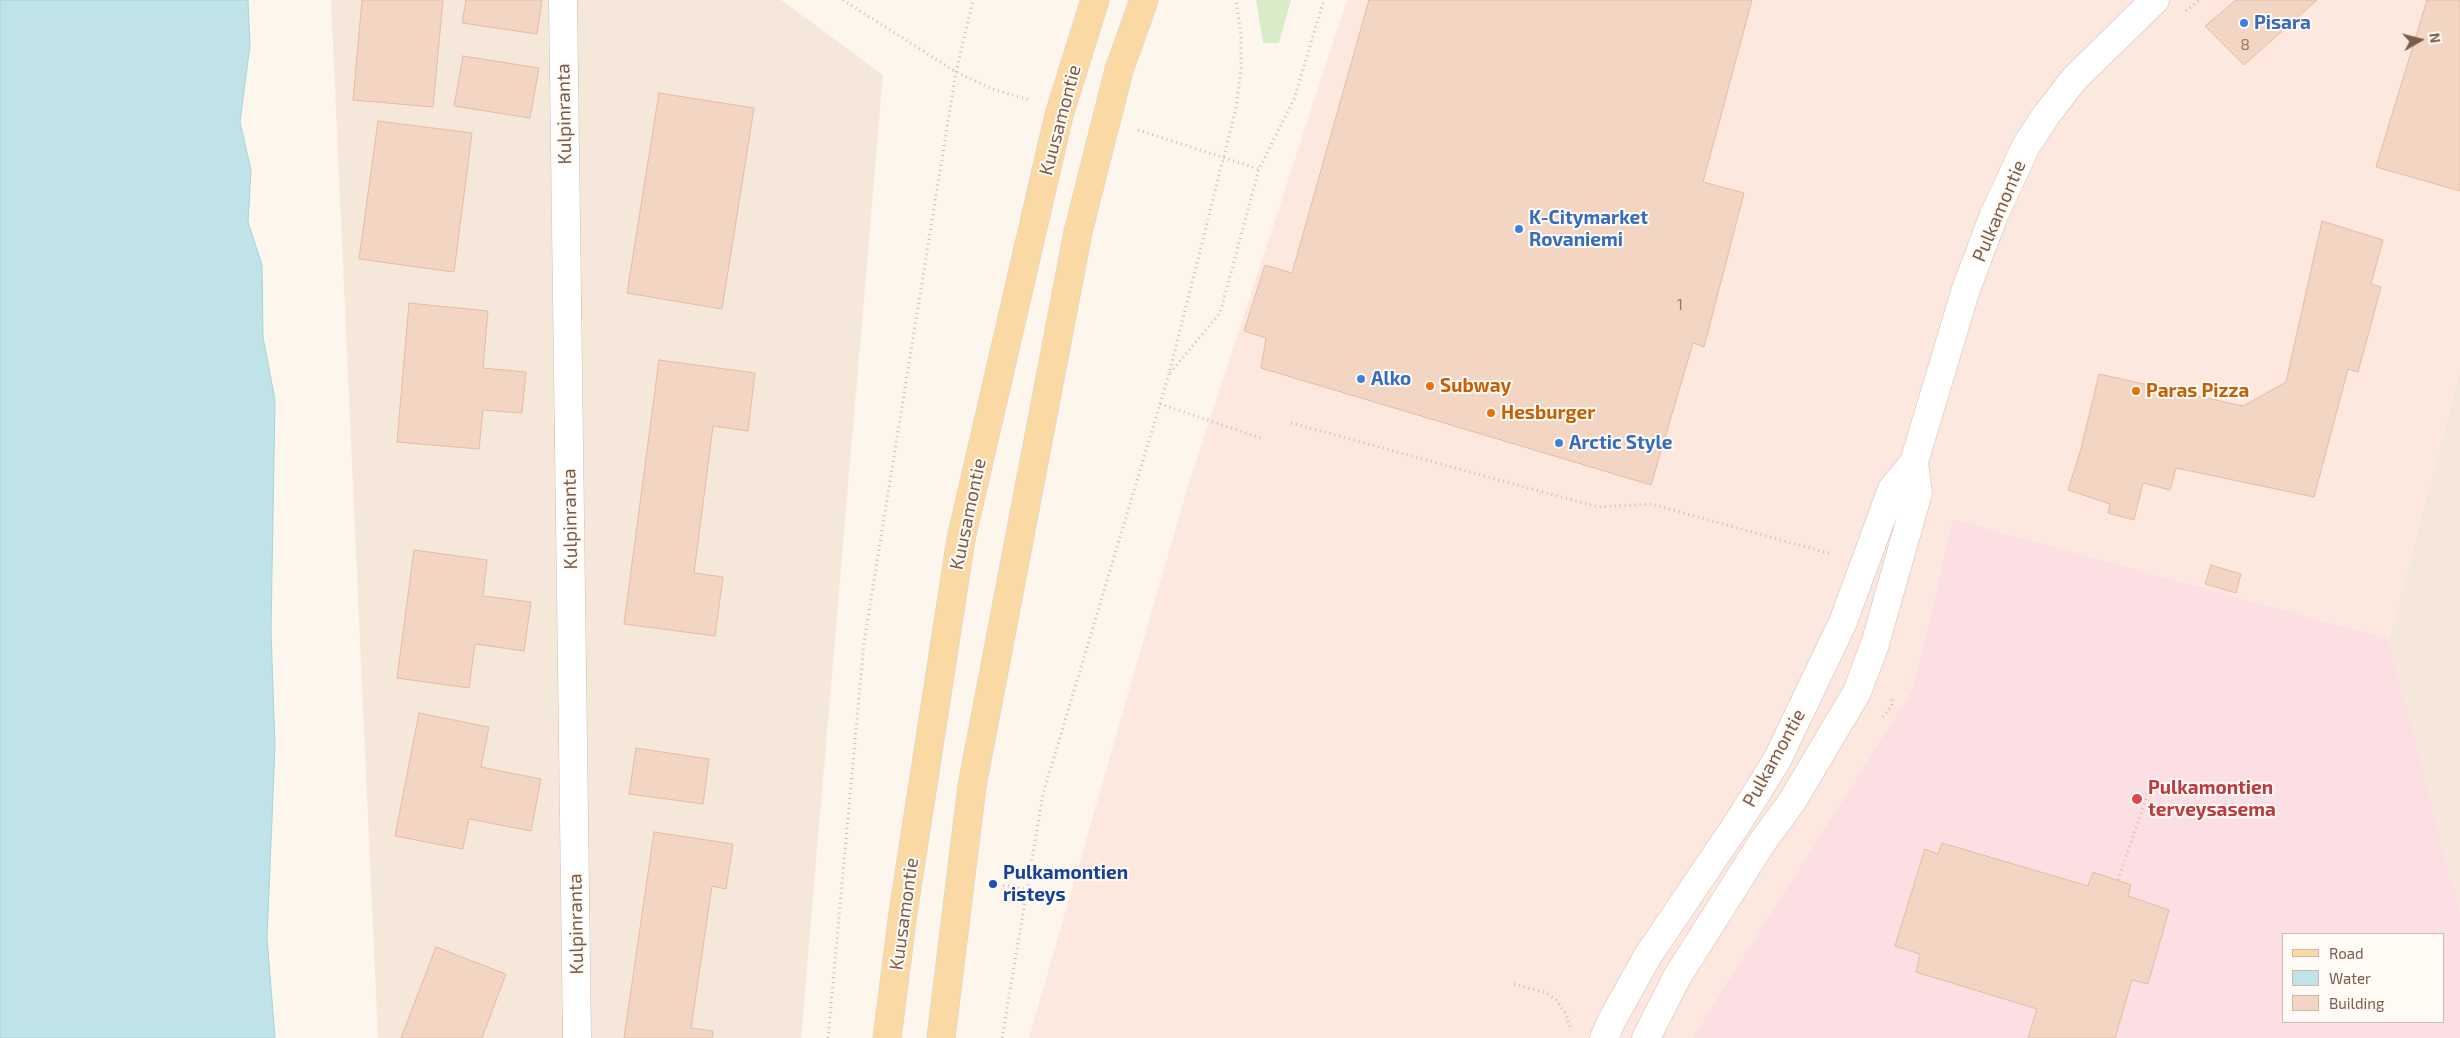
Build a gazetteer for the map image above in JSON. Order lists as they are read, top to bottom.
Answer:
{
  "streets": {
    "main road": ["Kuusamontie"],
    "street": ["Kulpinranta", "Pulkamontie"]
  },
  "places": [
    "Pisara",
    "K-Citymarket Rovaniemi",
    "Alko",
    "Subway",
    "Paras Pizza",
    "Hesburger",
    "Arctic Style",
    "Pulkamontien terveysasema",
    "Pulkamontien risteys"
  ],
  "house_numbers": ["8", "1"],
  "legend": ["Road", "Water", "Building"],
  "north": "right"
}
